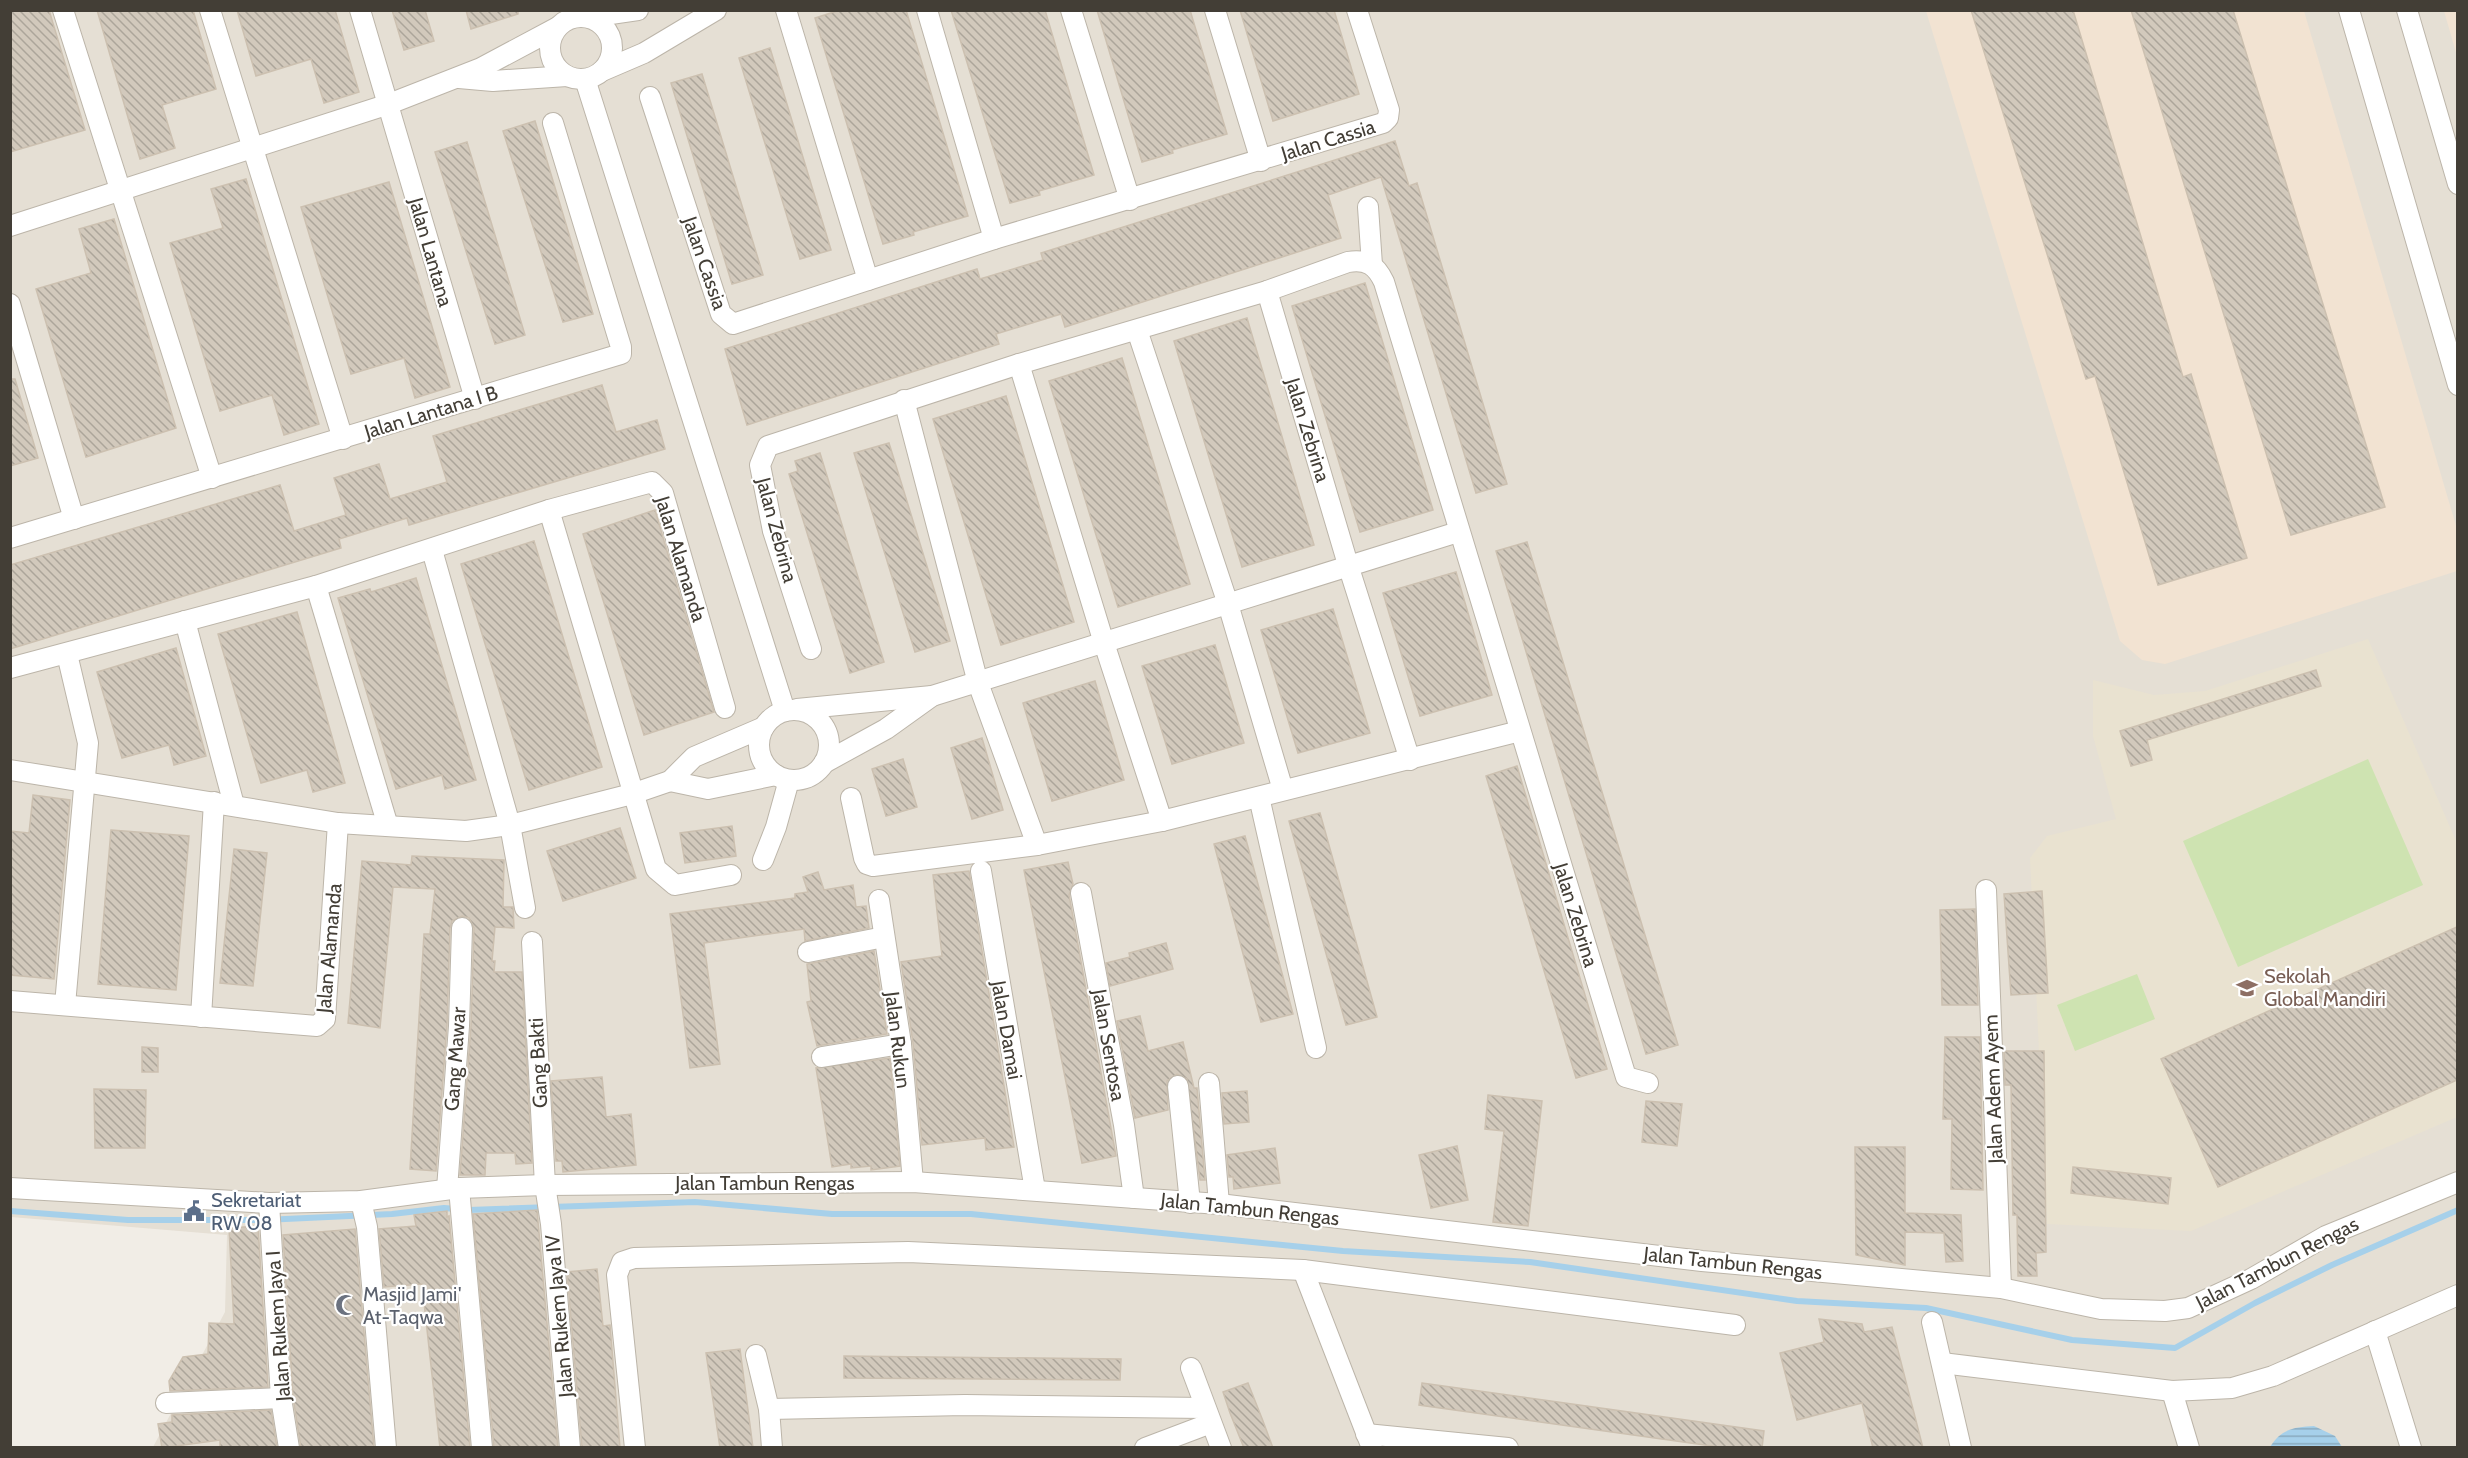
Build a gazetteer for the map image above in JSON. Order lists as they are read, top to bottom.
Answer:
{
  "streets": {
    "street": [
      "Jalan Cassia",
      "Jalan Lantana",
      "Jalan Lantana I B",
      "Jalan Zebrina",
      "Jalan Alamanda",
      "Jalan Damai",
      "Jalan Rukun",
      "Jalan Sentosa",
      "Gang Mawar",
      "Gang Bakti",
      "Jalan Adem Ayem",
      "Jalan Tambun Rengas",
      "Jalan Rukem Jaya IV",
      "Jalan Rukem Jaya I"
    ]
  },
  "crossings": [
    ["Jalan Lantana", "Jalan Lantana I B"],
    ["Jalan Damai", "Jalan Tambun Rengas"],
    ["Jalan Rukun", "Jalan Tambun Rengas"],
    ["Jalan Sentosa", "Jalan Tambun Rengas"],
    ["Gang Mawar", "Jalan Tambun Rengas"],
    ["Gang Bakti", "Jalan Tambun Rengas"],
    ["Gang Bakti", "Jalan Rukem Jaya IV"],
    ["Jalan Adem Ayem", "Jalan Tambun Rengas"],
    ["Jalan Tambun Rengas", "Jalan Rukem Jaya IV"],
    ["Jalan Tambun Rengas", "Jalan Rukem Jaya I"]
  ],
  "places": {
    "school or university": ["Sekolah Global Mandiri"],
    "public building": ["Sekretariat RW 08"],
    "mosque": ["Masjid Jami' At-Taqwa"]
  }
}
